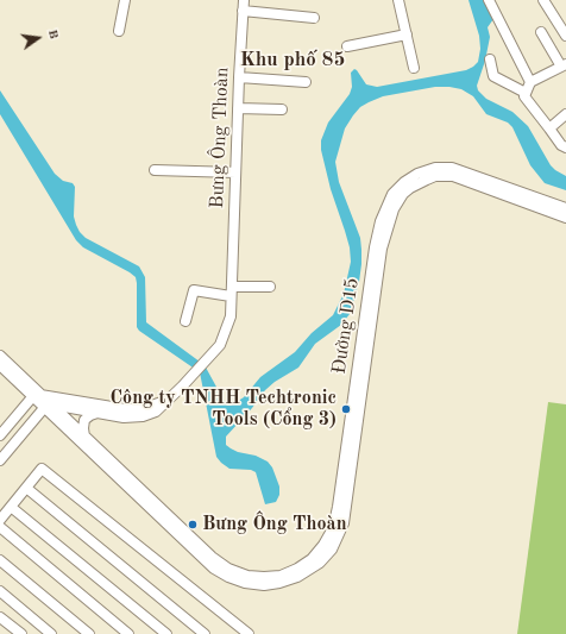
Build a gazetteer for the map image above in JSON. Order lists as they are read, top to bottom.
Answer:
{
  "streets": {
    "street": ["Bưng Ông Thoàn", "Đường D15"]
  },
  "crossings": [
    ["Bưng Ông Thoàn", "Đường D15"]
  ],
  "districts": ["Khu phố 85"],
  "places": ["Công ty TNHH Techtronic Tools (Cổng 3)", "Bưng Ông Thoàn"],
  "north": "right"
}
